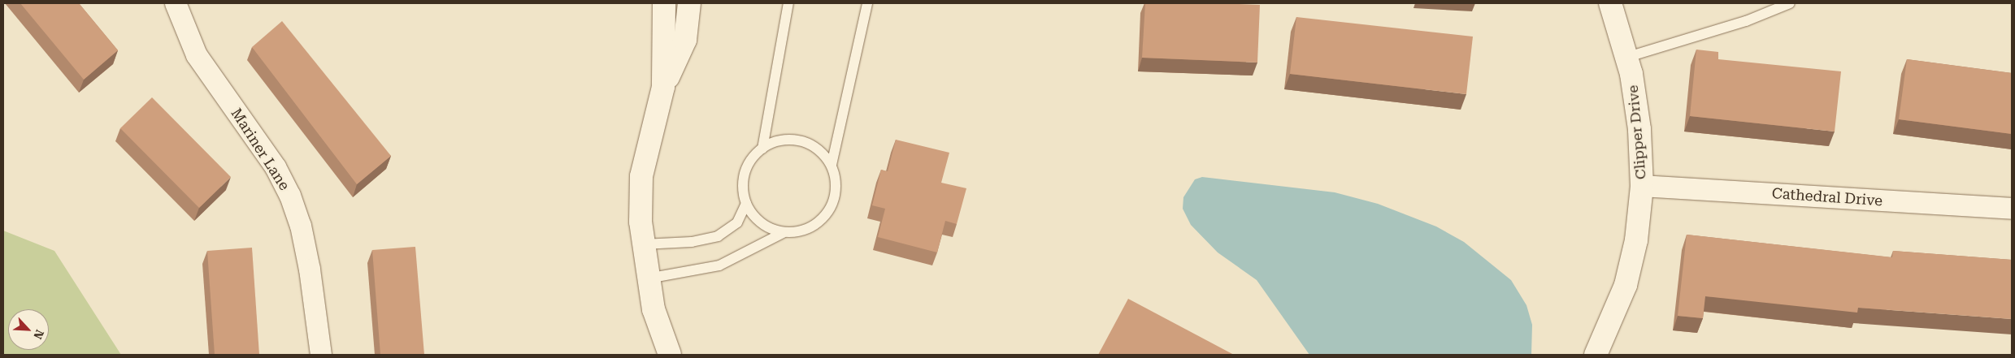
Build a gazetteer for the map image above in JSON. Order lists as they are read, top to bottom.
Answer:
{
  "streets": {
    "street": ["Clipper Drive", "Mariner Lane", "Cathedral Drive"]
  },
  "crossings": [
    ["Clipper Drive", "Cathedral Drive"]
  ],
  "north": "bottom right"
}
